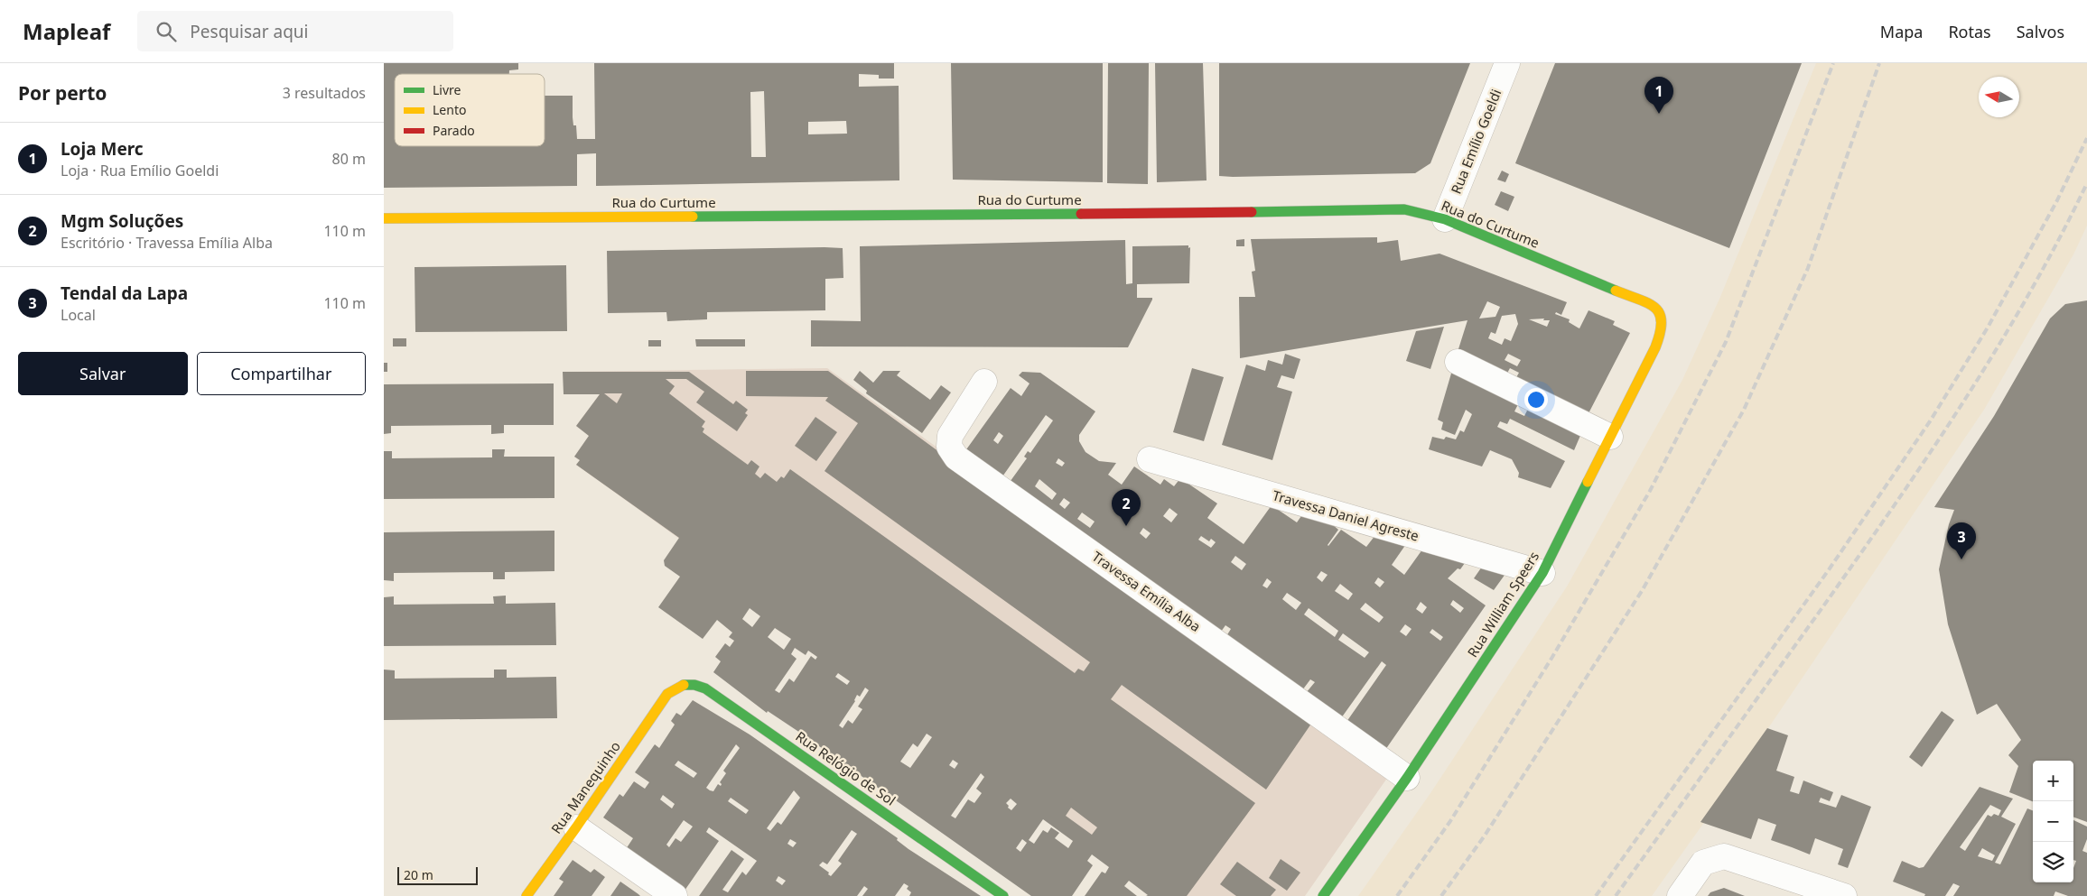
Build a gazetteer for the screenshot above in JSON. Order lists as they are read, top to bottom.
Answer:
{
  "streets": {
    "street": [
      "Rua Emílio Goeldi",
      "Rua do Curtume",
      "Travessa Daniel Agreste",
      "Travessa Emília Alba",
      "Rua William Speers",
      "Rua Relógio de Sol",
      "Rua Manequinho"
    ]
  },
  "crossings": [
    ["Rua Emílio Goeldi", "Rua do Curtume"],
    ["Rua do Curtume", "Rua William Speers"],
    ["Travessa Daniel Agreste", "Rua William Speers"],
    ["Travessa Emília Alba", "Rua William Speers"],
    ["Rua Relógio de Sol", "Rua Manequinho"]
  ],
  "legend": ["Livre", "Lento", "Parado"],
  "scale_bar": "20 m",
  "north": "left",
  "page": {
    "header": "Mapleaf",
    "search": "Pesquisar aqui",
    "nav": ["Mapa", "Rotas", "Salvos"],
    "heading": ["Por perto", "3 resultados"],
    "pins": ["1", "2", "3"],
    "list": [
      {
        "mark": "1",
        "name": "Loja Merc",
        "note": "Loja · Rua Emílio Goeldi",
        "value": "80 m"
      },
      {
        "mark": "2",
        "name": "Mgm Soluções",
        "note": "Escritório · Travessa Emília Alba",
        "value": "110 m"
      },
      {
        "mark": "3",
        "name": "Tendal da Lapa",
        "note": "Local",
        "value": "110 m"
      }
    ],
    "buttons": ["Salvar", "Compartilhar"],
    "map_buttons": ["+", "−"],
    "scale": "20 m"
  }
}
